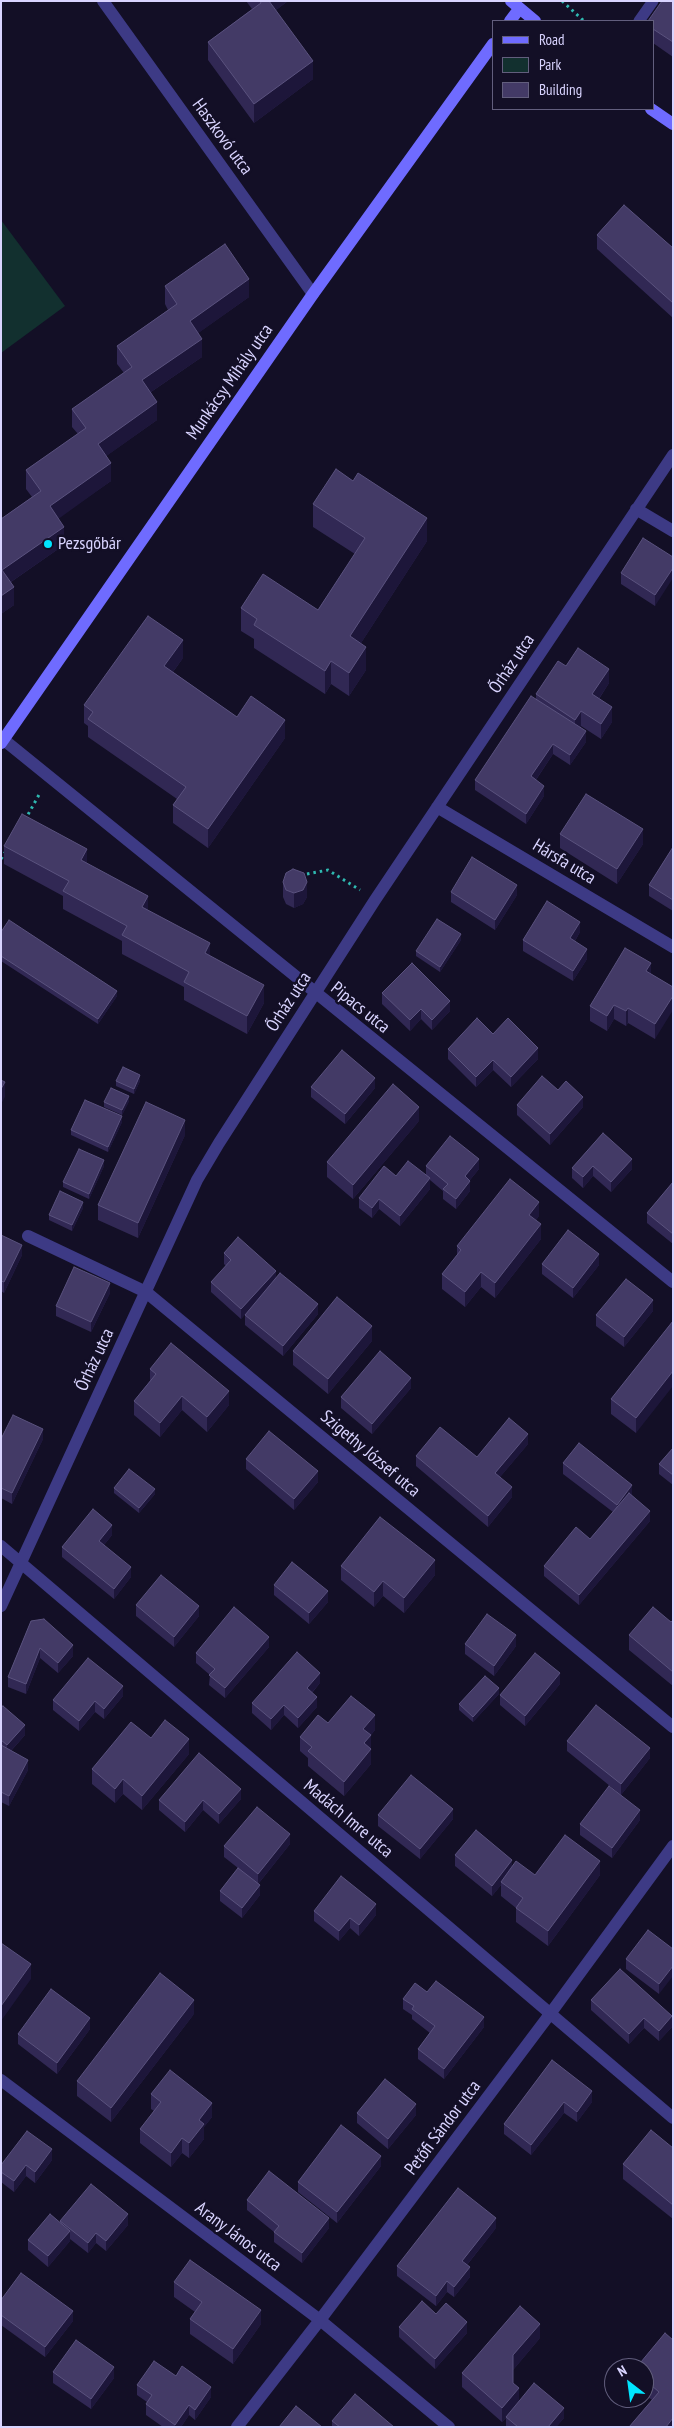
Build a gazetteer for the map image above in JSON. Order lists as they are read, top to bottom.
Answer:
{
  "streets": {
    "street": [
      "Haszkovó utca",
      "Munkácsy Mihály utca",
      "Őrház utca",
      "Hársfa utca",
      "Pipacs utca",
      "Szigethy József utca",
      "Madách Imre utca",
      "Petőfi Sándor utca",
      "Arany János utca"
    ]
  },
  "crossings": [
    ["Haszkovó utca", "Munkácsy Mihály utca"],
    ["Munkácsy Mihály utca", "Pipacs utca"],
    ["Őrház utca", "Hársfa utca"],
    ["Őrház utca", "Pipacs utca"],
    ["Őrház utca", "Szigethy József utca"],
    ["Őrház utca", "Madách Imre utca"],
    ["Madách Imre utca", "Petőfi Sándor utca"],
    ["Petőfi Sándor utca", "Arany János utca"]
  ],
  "places": ["Pezsgőbár"],
  "legend": ["Road", "Park", "Building"],
  "north": "top left"
}
